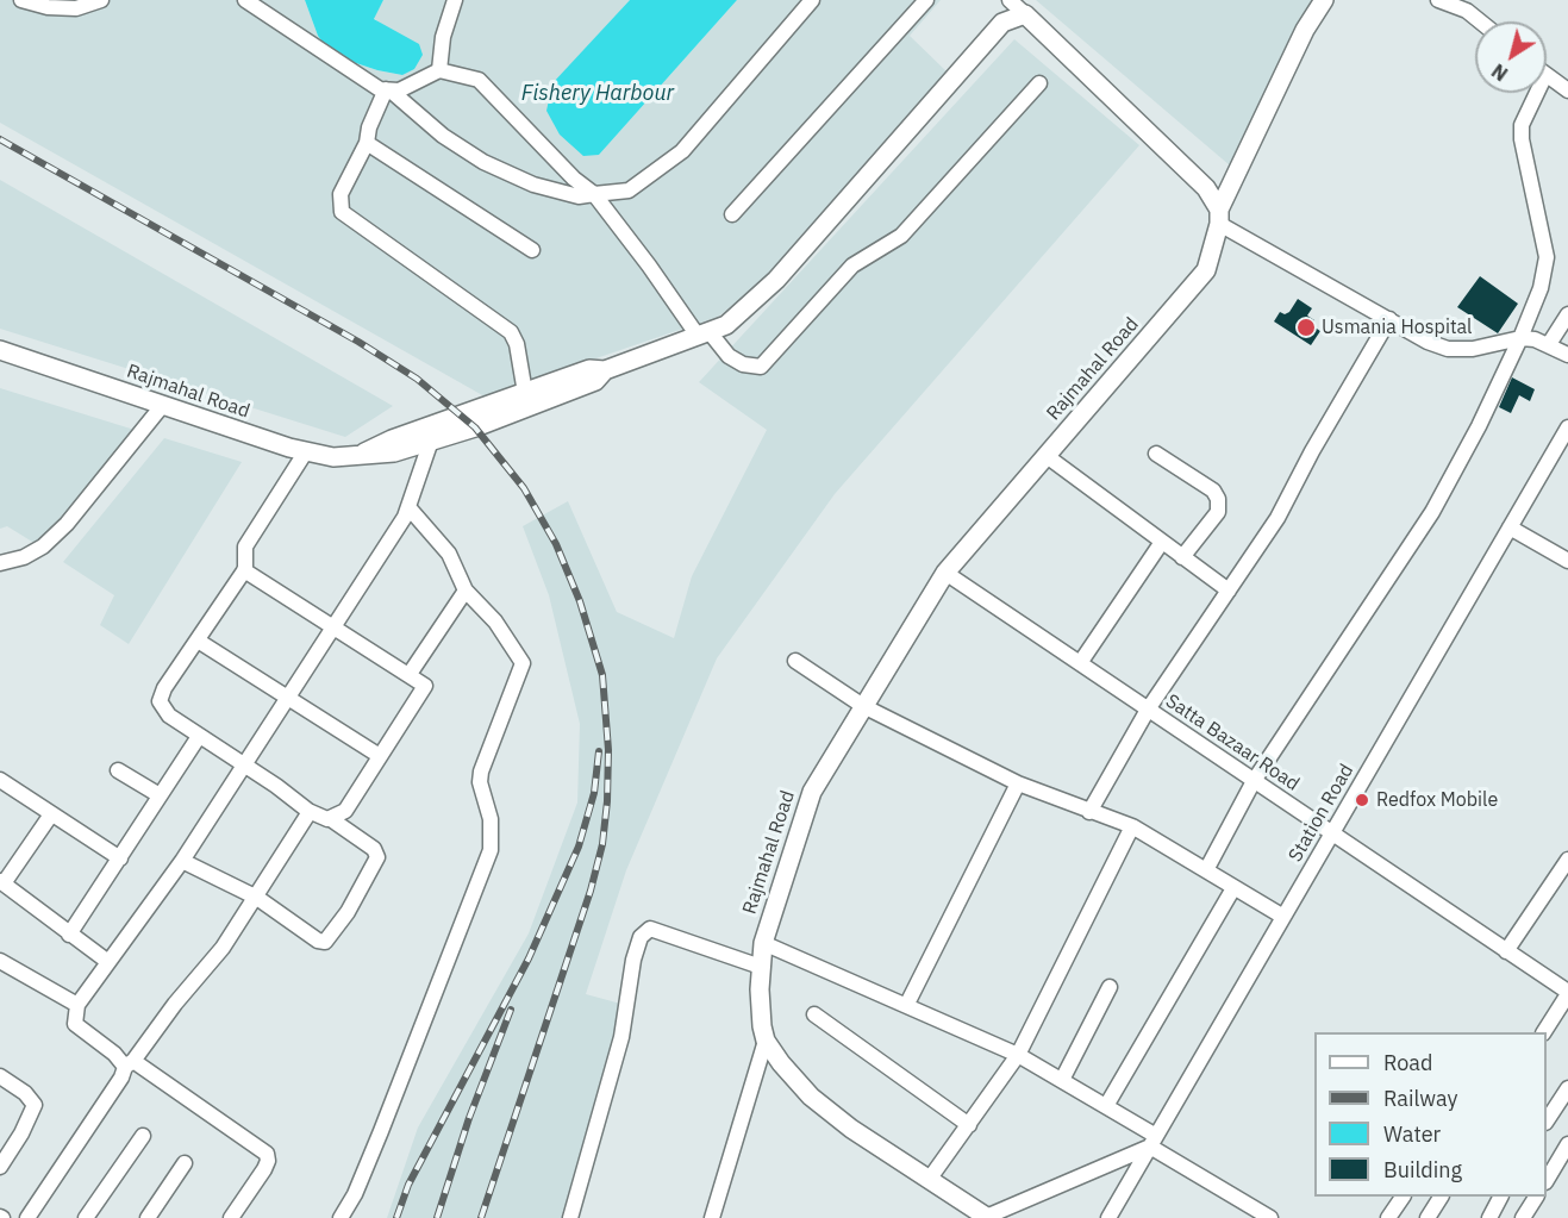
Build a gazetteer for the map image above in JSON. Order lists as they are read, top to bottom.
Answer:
{
  "streets": {
    "main road": ["Rajmahal Road"],
    "street": ["Satta Bazaar Road", "Station Road"]
  },
  "crossings": [
    ["Rajmahal Road", "Satta Bazaar Road"],
    ["Satta Bazaar Road", "Station Road"]
  ],
  "water": ["Fishery Harbour"],
  "places": ["Usmania Hospital", "Redfox Mobile"],
  "legend": [
    "Road",
    "Railway",
    "Water",
    "Building"
  ],
  "north": "bottom left"
}
